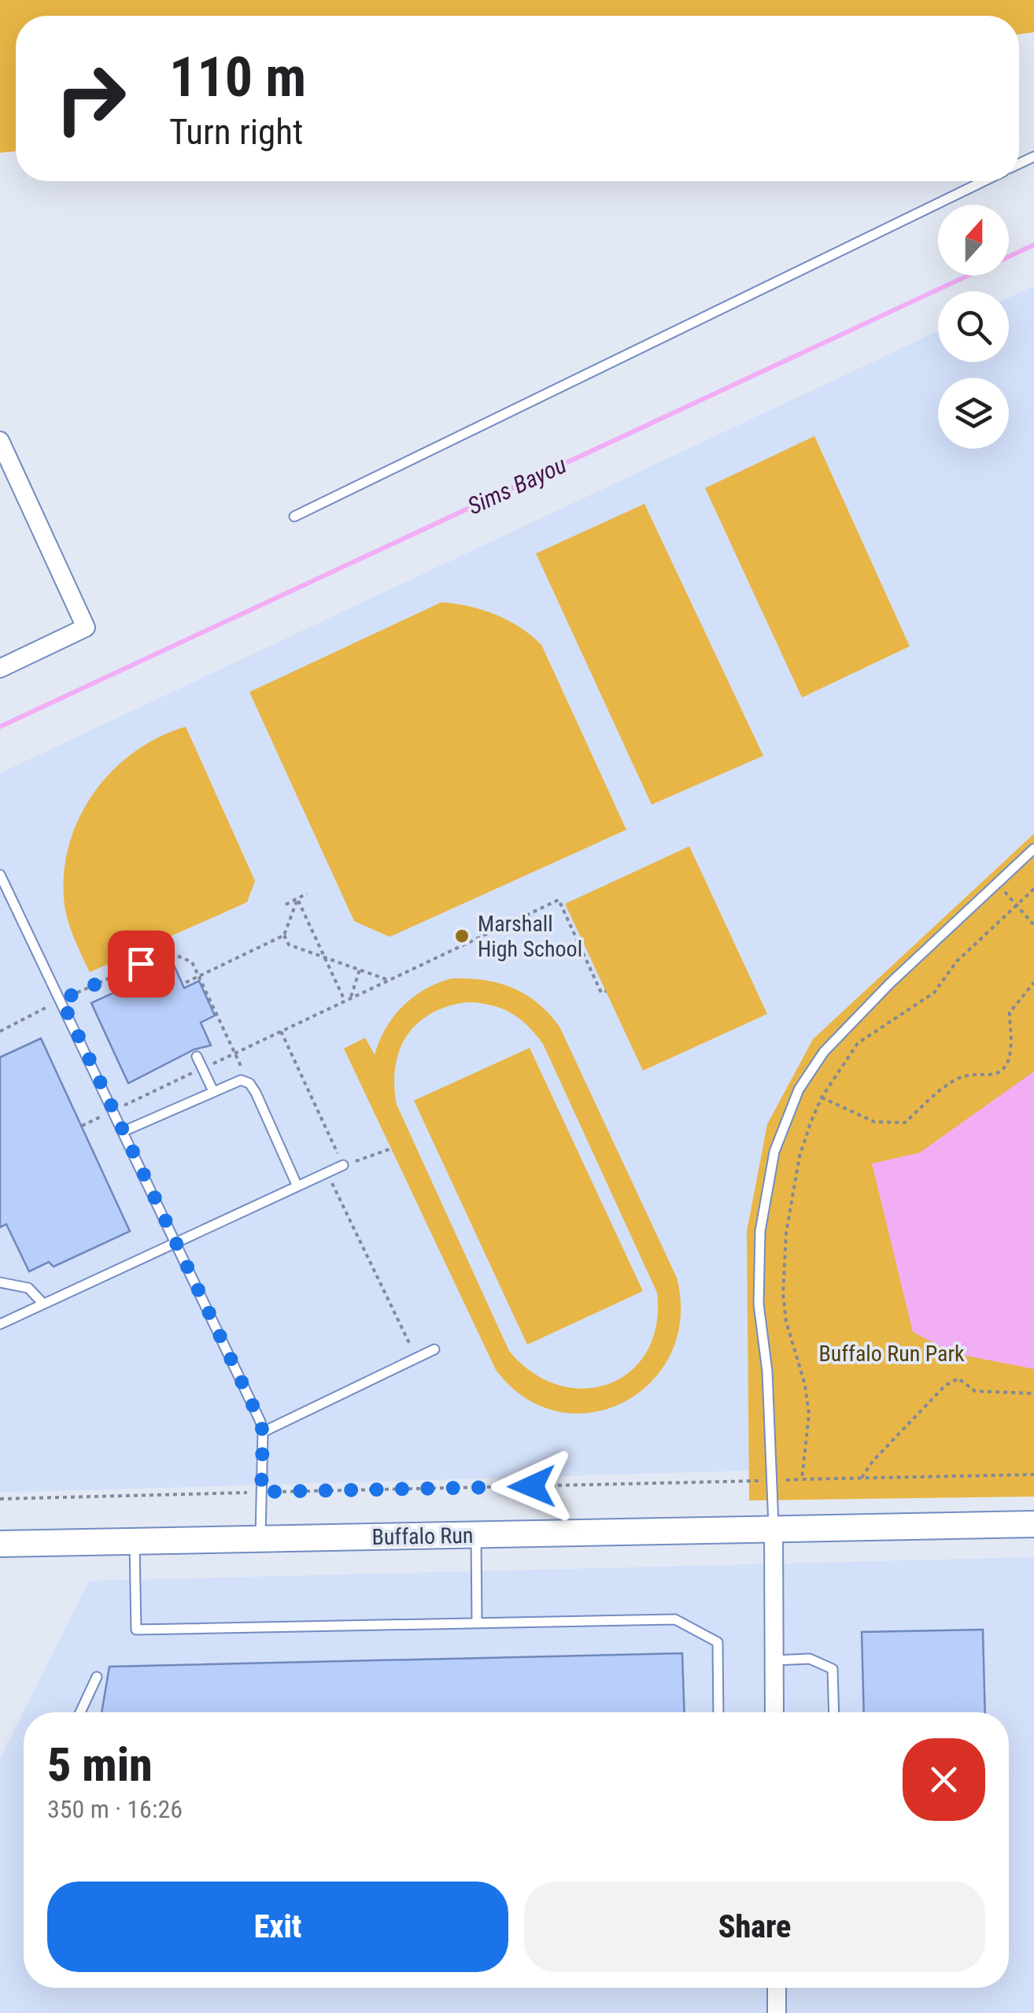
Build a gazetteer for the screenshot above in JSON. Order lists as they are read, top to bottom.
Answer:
{
  "streets": {
    "street": ["Buffalo Run"]
  },
  "water": ["Sims Bayou"],
  "parks": ["Buffalo Run Park"],
  "places": ["Marshall High School"],
  "north": "top",
  "page": {
    "turn": ["110 m", "Turn right"],
    "heading": ["5 min", "350 m · 16:26"],
    "buttons": ["Exit", "Share"]
  }
}
